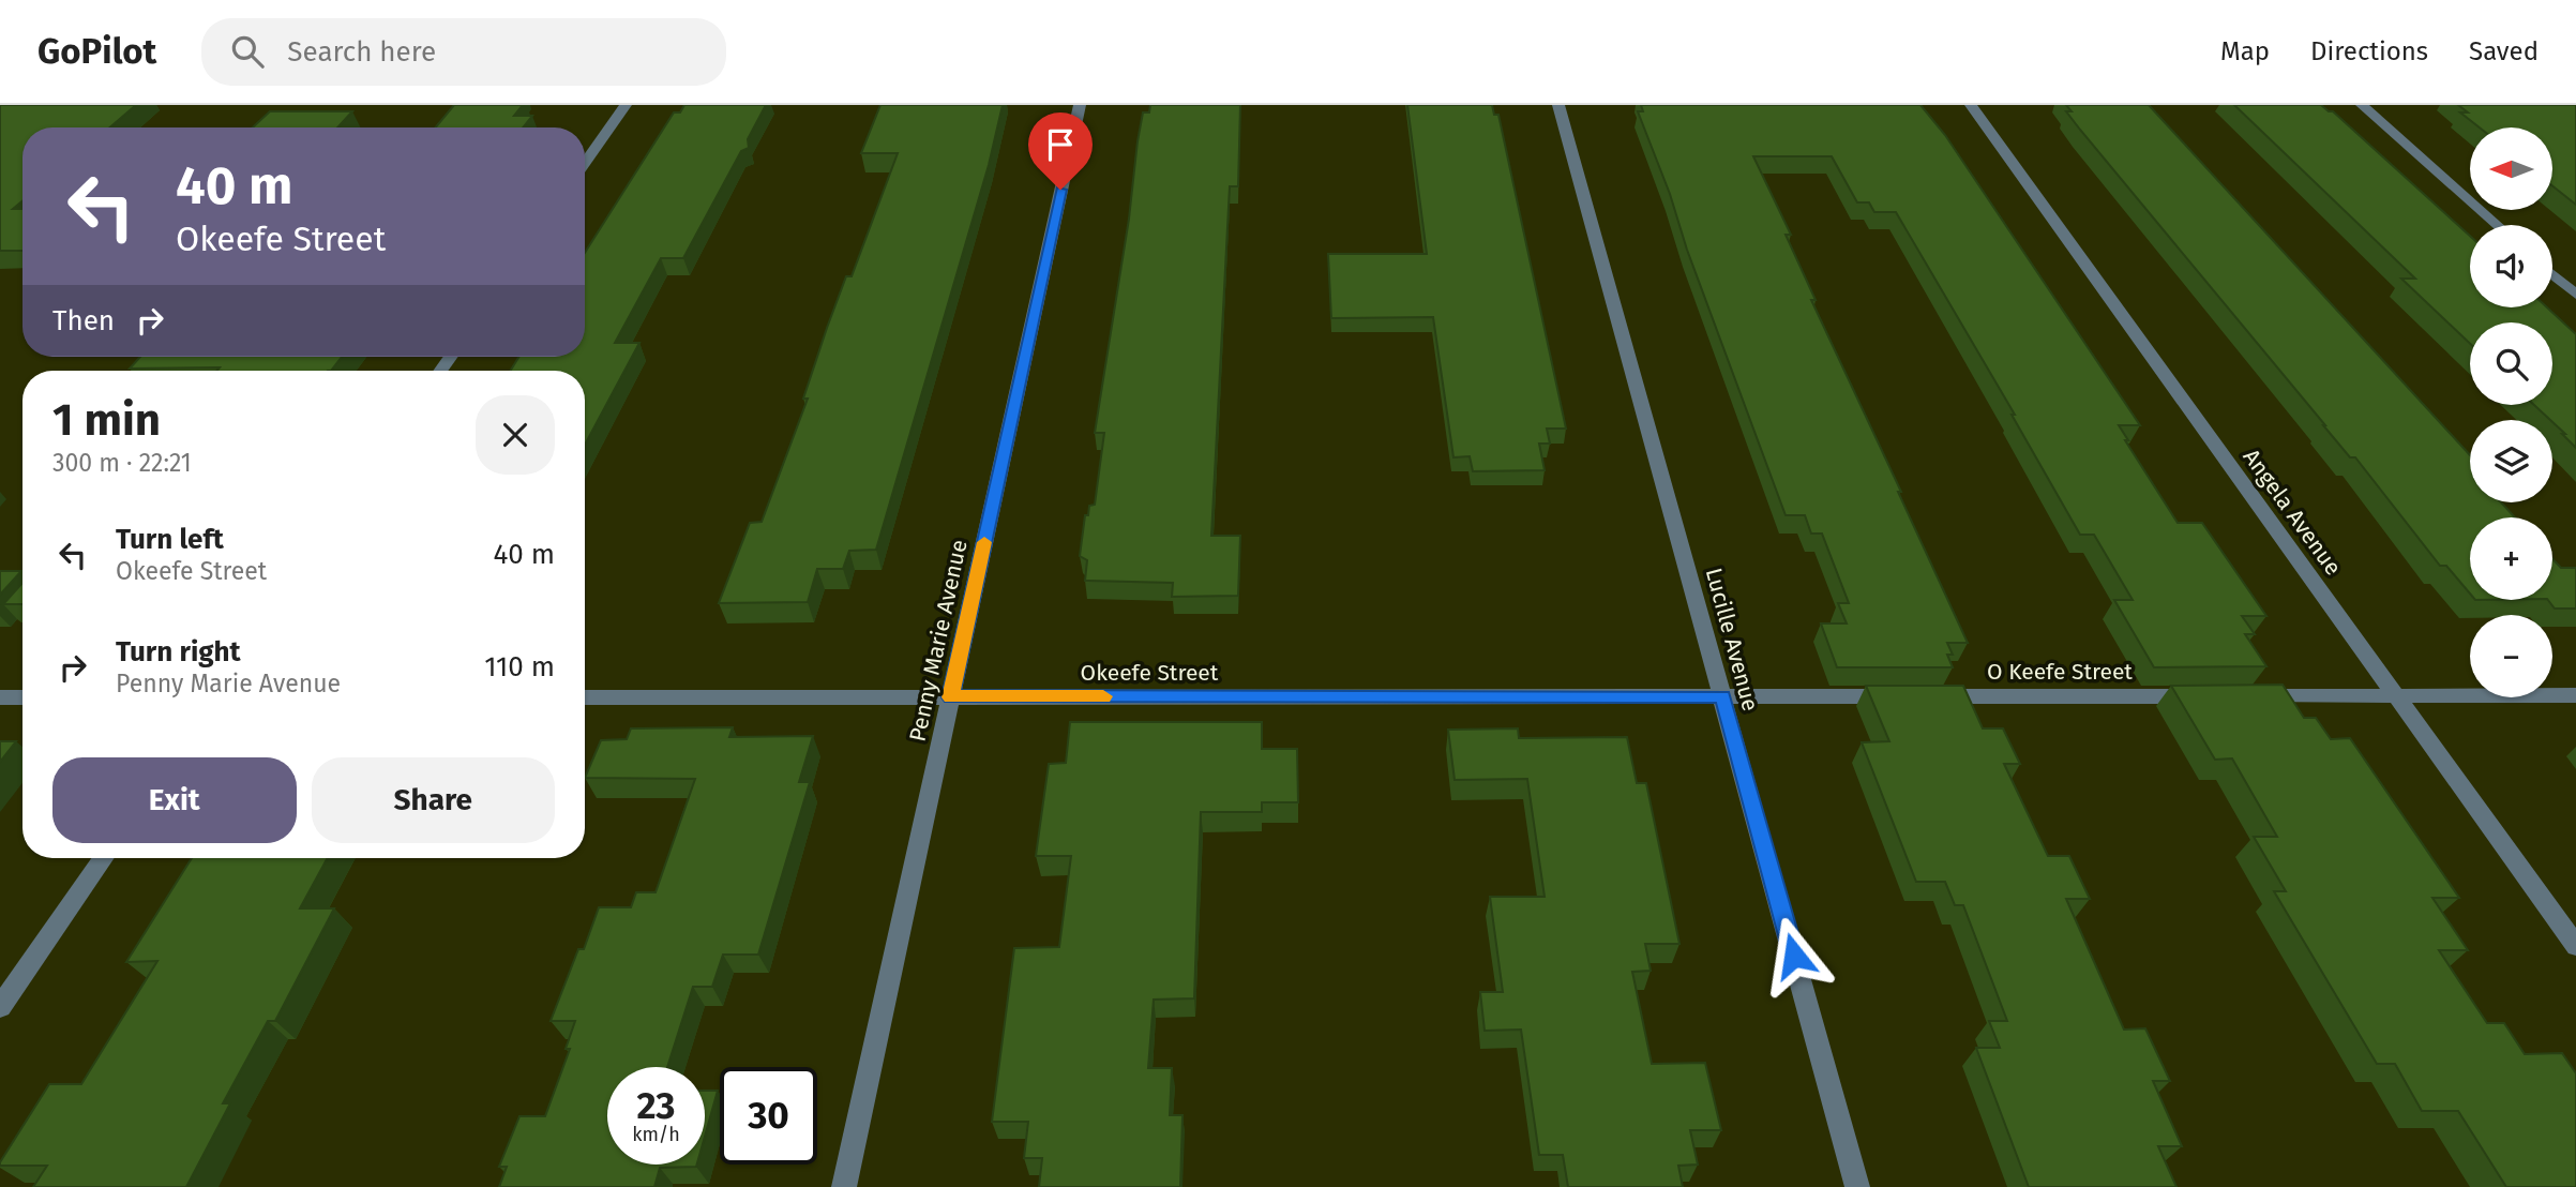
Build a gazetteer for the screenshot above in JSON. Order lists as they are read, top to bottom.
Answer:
{
  "streets": {
    "street": [
      "Angela Avenue",
      "Lucille Avenue",
      "Penny Marie Avenue",
      "O Keefe Street",
      "Okeefe Street"
    ]
  },
  "crossings": [
    ["Lucille Avenue", "O Keefe Street"],
    ["Lucille Avenue", "Okeefe Street"],
    ["Penny Marie Avenue", "Okeefe Street"],
    ["O Keefe Street", "Okeefe Street"]
  ],
  "north": "left",
  "page": {
    "header": "GoPilot",
    "search": "Search here",
    "nav": ["Map", "Directions", "Saved"],
    "map_buttons": ["+", "−"],
    "turn": ["40 m", "Okeefe Street"],
    "then": "Then",
    "heading": ["1 min", "300 m · 22:21"],
    "list": [
      {
        "name": "Turn left",
        "note": "Okeefe Street",
        "value": "40 m"
      },
      {
        "name": "Turn right",
        "note": "Penny Marie Avenue",
        "value": "110 m"
      }
    ],
    "buttons": ["Exit", "Share"],
    "speed": "23 km/h",
    "limit": "30"
  }
}
